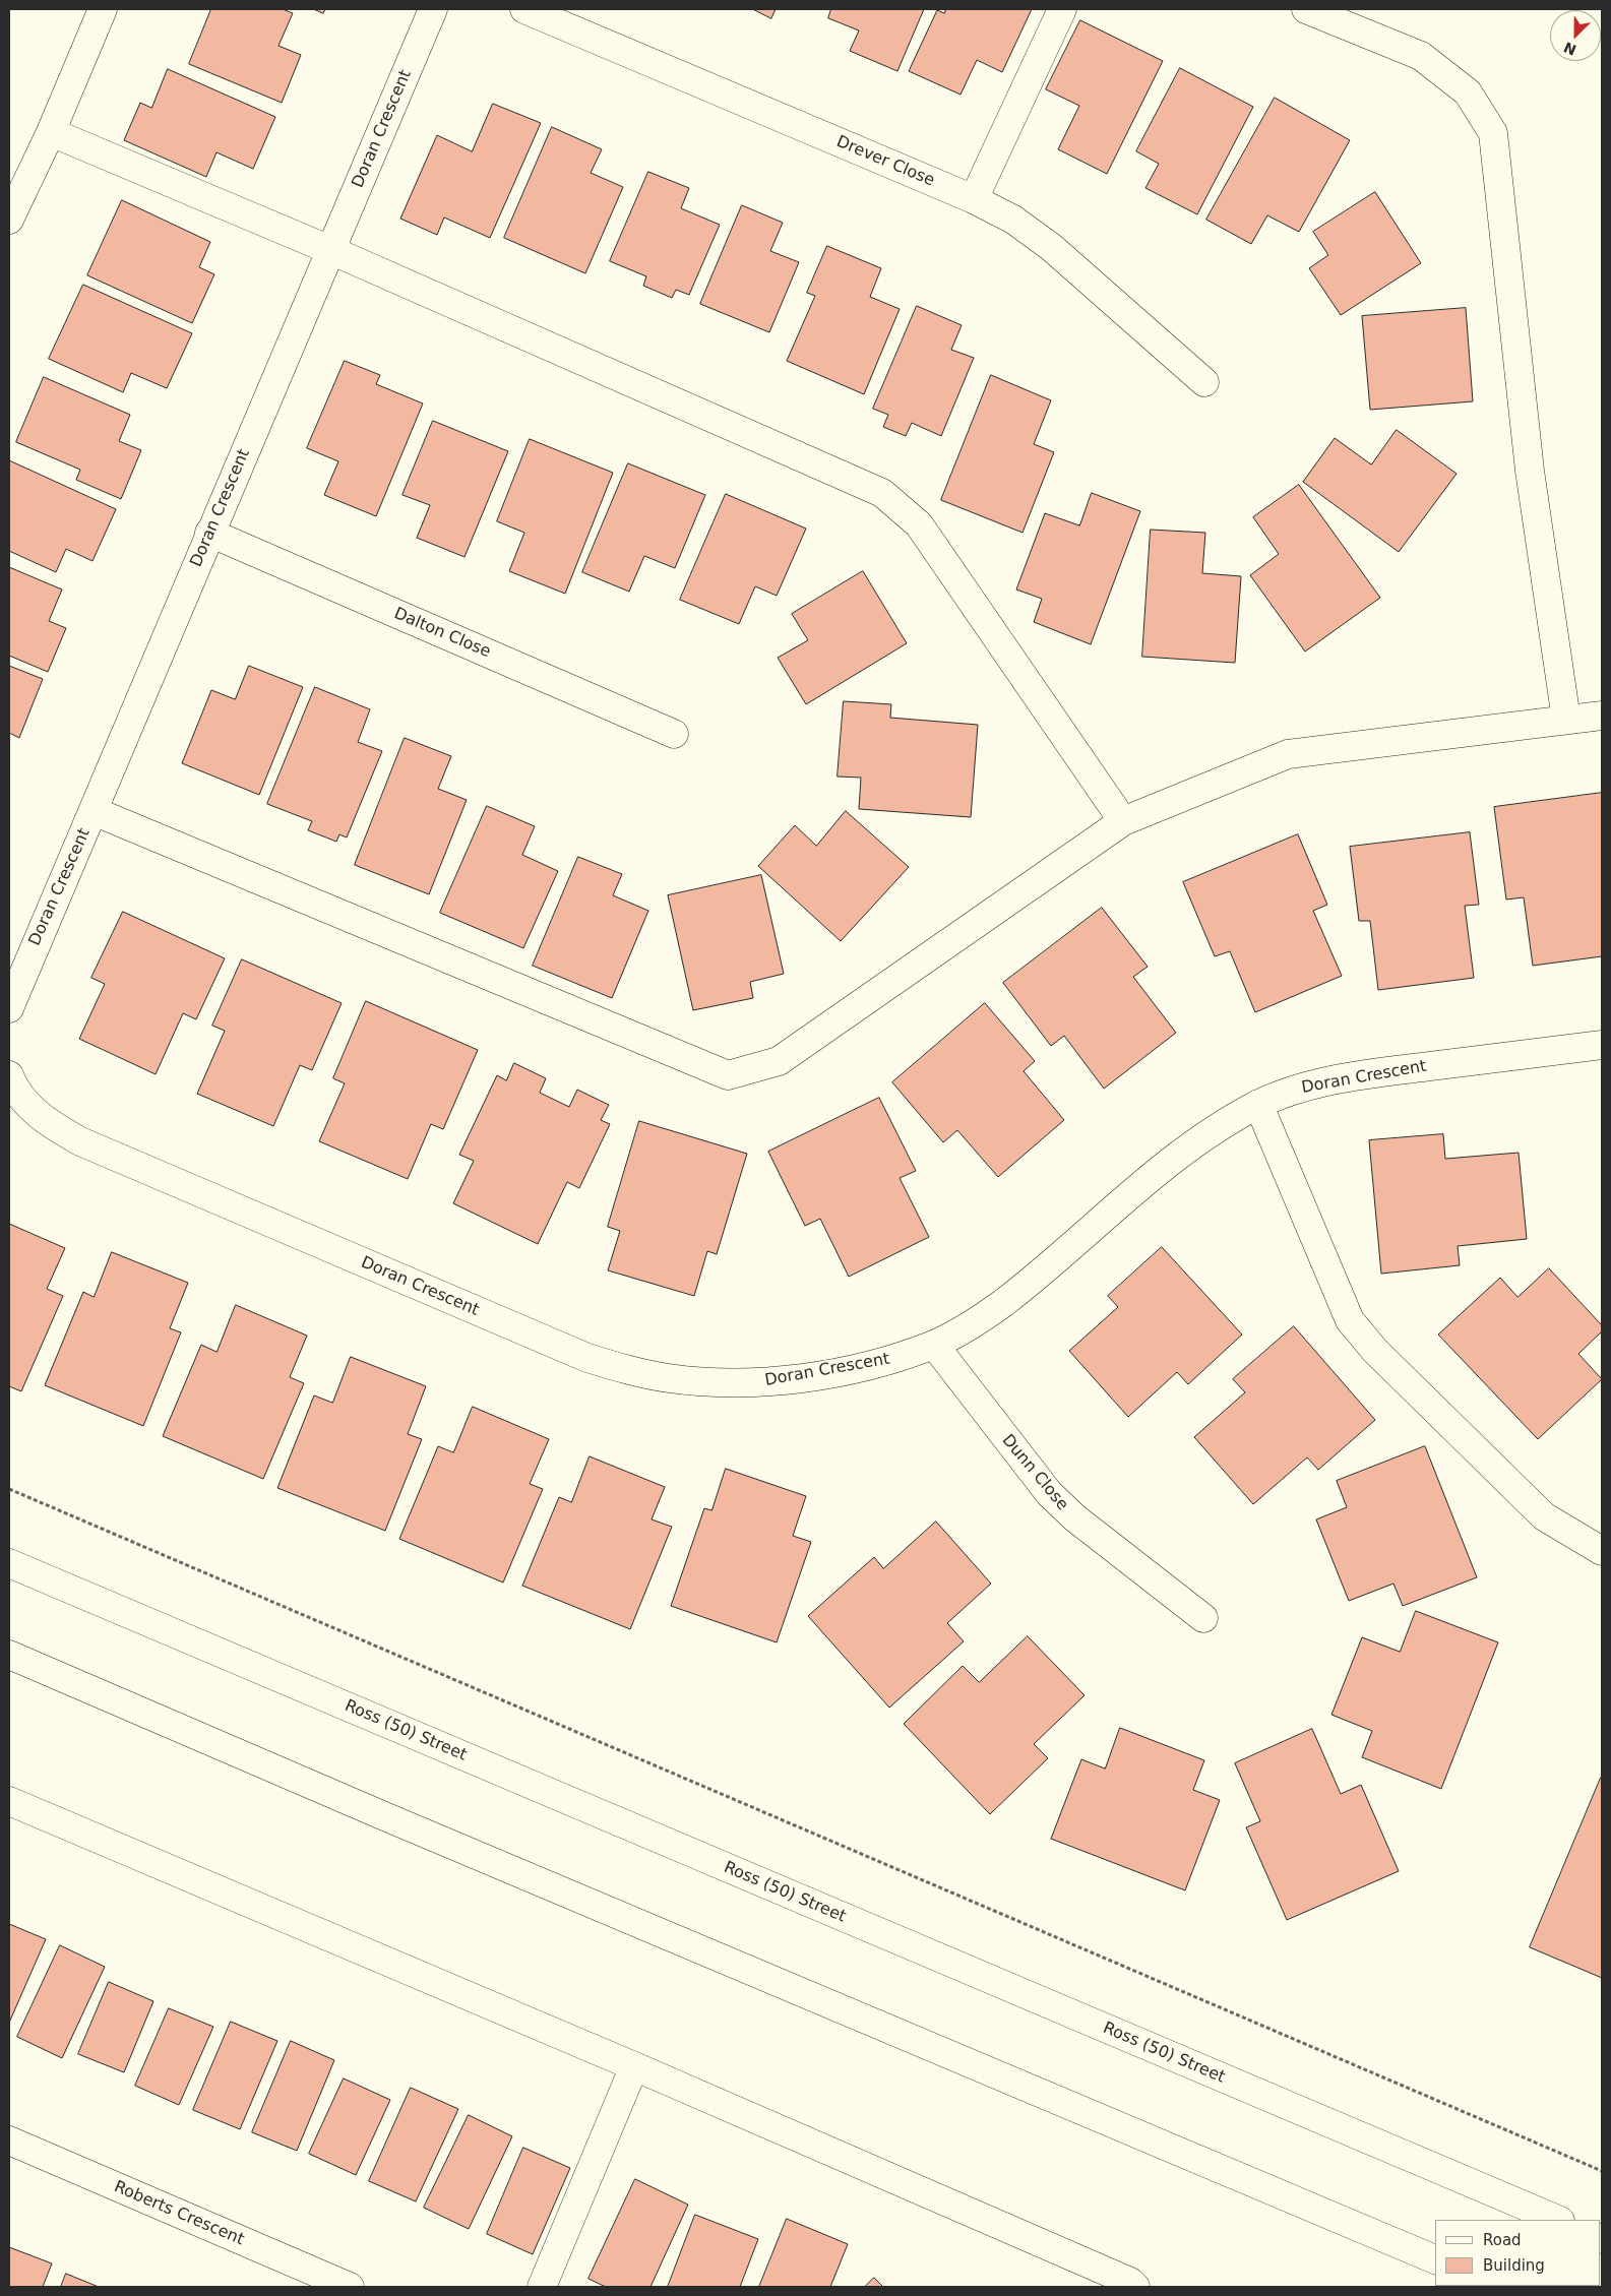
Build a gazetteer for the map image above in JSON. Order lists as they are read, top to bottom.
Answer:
{
  "streets": {
    "street": [
      "Doran Crescent",
      "Drever Close",
      "Dalton Close",
      "Dunn Close",
      "Ross (50) Street",
      "Roberts Crescent"
    ]
  },
  "crossings": [
    ["Doran Crescent", "Dalton Close"],
    ["Doran Crescent", "Dunn Close"]
  ],
  "legend": ["Road", "Building"],
  "north": "bottom left"
}
